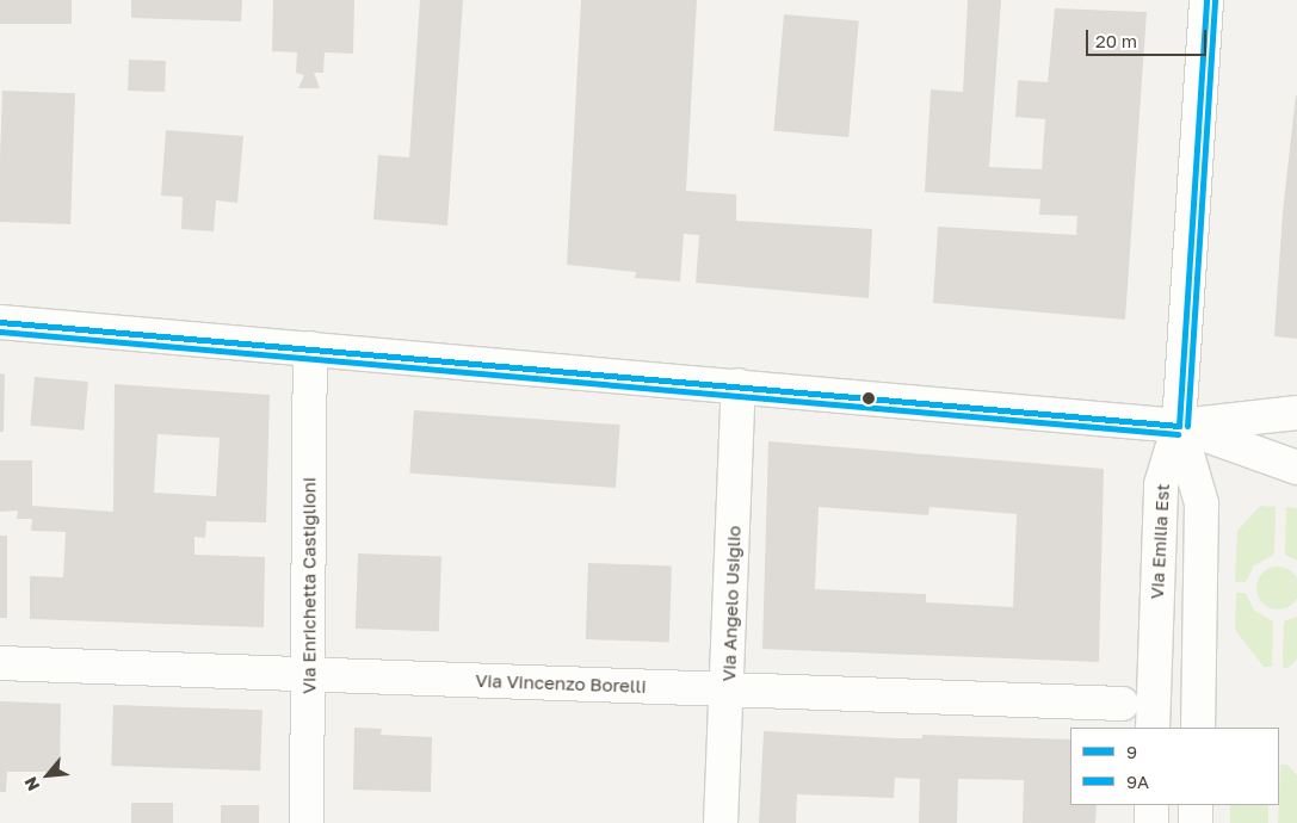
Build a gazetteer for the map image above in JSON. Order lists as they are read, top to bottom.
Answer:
{
  "streets": {
    "street": [
      "Via Emilia Est",
      "Via Enrichetta Castiglioni",
      "Via Angelo Usiglio",
      "Via Vincenzo Borelli"
    ]
  },
  "crossings": [
    ["Via Enrichetta Castiglioni", "Via Vincenzo Borelli"],
    ["Via Angelo Usiglio", "Via Vincenzo Borelli"]
  ],
  "lines": ["transit line 9", "transit line 9A"],
  "legend": ["9", "9A"],
  "scale_bar": "20 m",
  "north": "bottom left"
}
